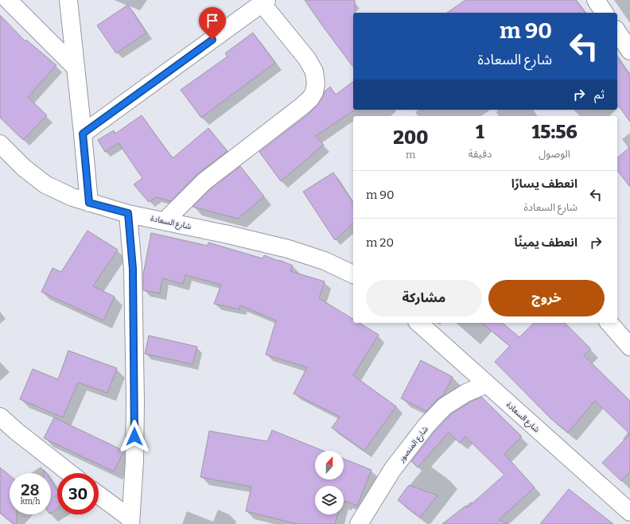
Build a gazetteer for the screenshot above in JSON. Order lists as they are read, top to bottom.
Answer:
{
  "streets": {
    "street": ["شارع السعادة", "شارع المنصور"]
  },
  "crossings": [
    ["شارع السعادة", "شارع المنصور"]
  ],
  "north": "top",
  "page": {
    "turn": ["90 m", "شارع السعادة"],
    "then": "ثم",
    "eta": [
      "15:56",
      "الوصول",
      "1",
      "دقيقة",
      "200",
      "m"
    ],
    "list": [
      {
        "name": "انعطف يسارًا",
        "note": "شارع السعادة",
        "value": "90 m"
      },
      {
        "name": "انعطف يمينًا",
        "value": "20 m"
      }
    ],
    "buttons": ["خروج", "مشاركة"],
    "speed": "28 km/h",
    "limit": "30"
  }
}
